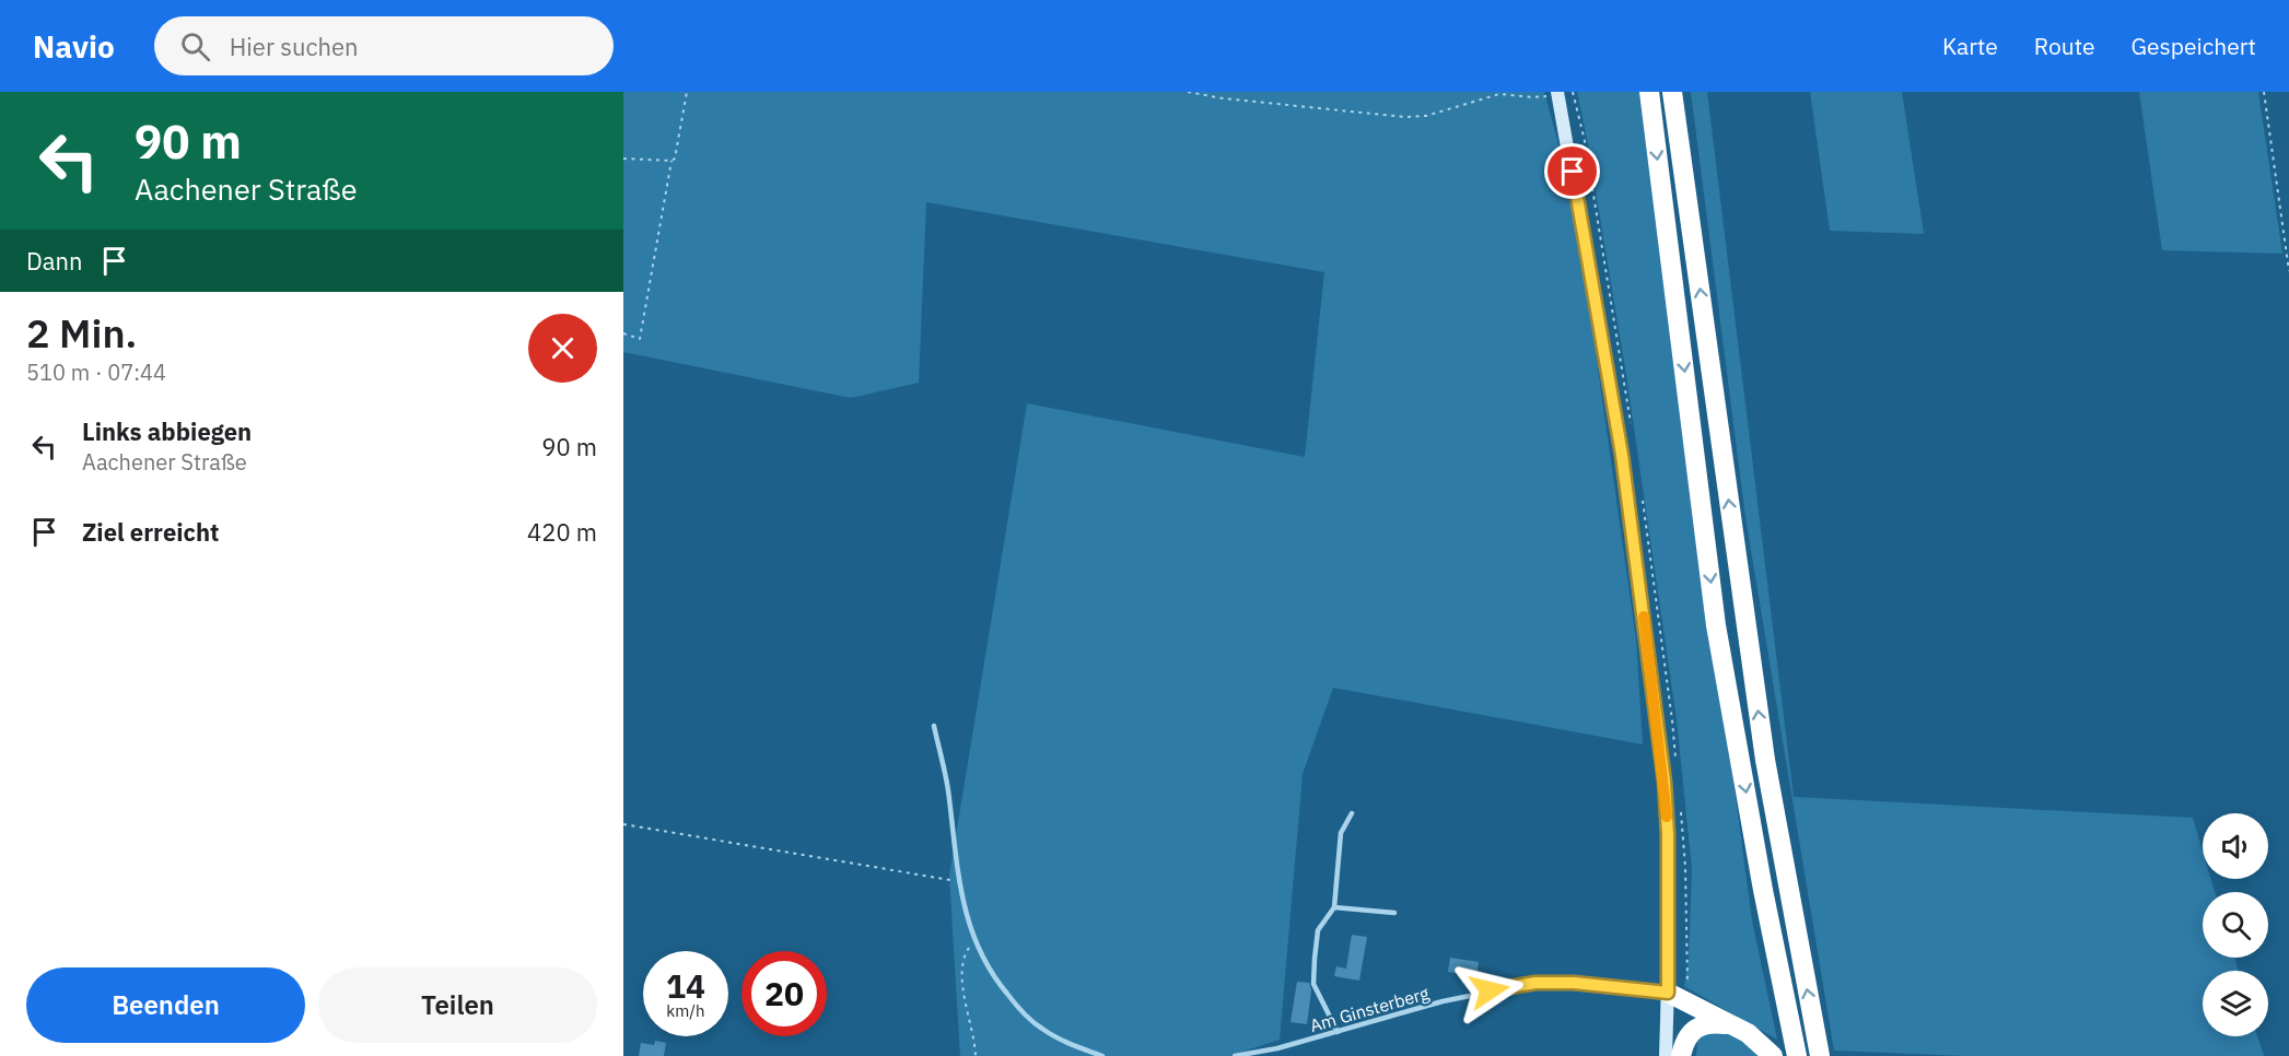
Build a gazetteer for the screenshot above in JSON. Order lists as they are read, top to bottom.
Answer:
{
  "streets": {
    "lane": ["Am Ginsterberg"]
  },
  "page": {
    "header": "Navio",
    "search": "Hier suchen",
    "nav": ["Karte", "Route", "Gespeichert"],
    "turn": ["90 m", "Aachener Straße"],
    "then": "Dann",
    "heading": ["2 Min.", "510 m · 07:44"],
    "list": [
      {
        "name": "Links abbiegen",
        "note": "Aachener Straße",
        "value": "90 m"
      },
      {
        "name": "Ziel erreicht",
        "value": "420 m"
      }
    ],
    "speed": "14 km/h",
    "limit": "20",
    "buttons": ["Beenden", "Teilen"]
  }
}
